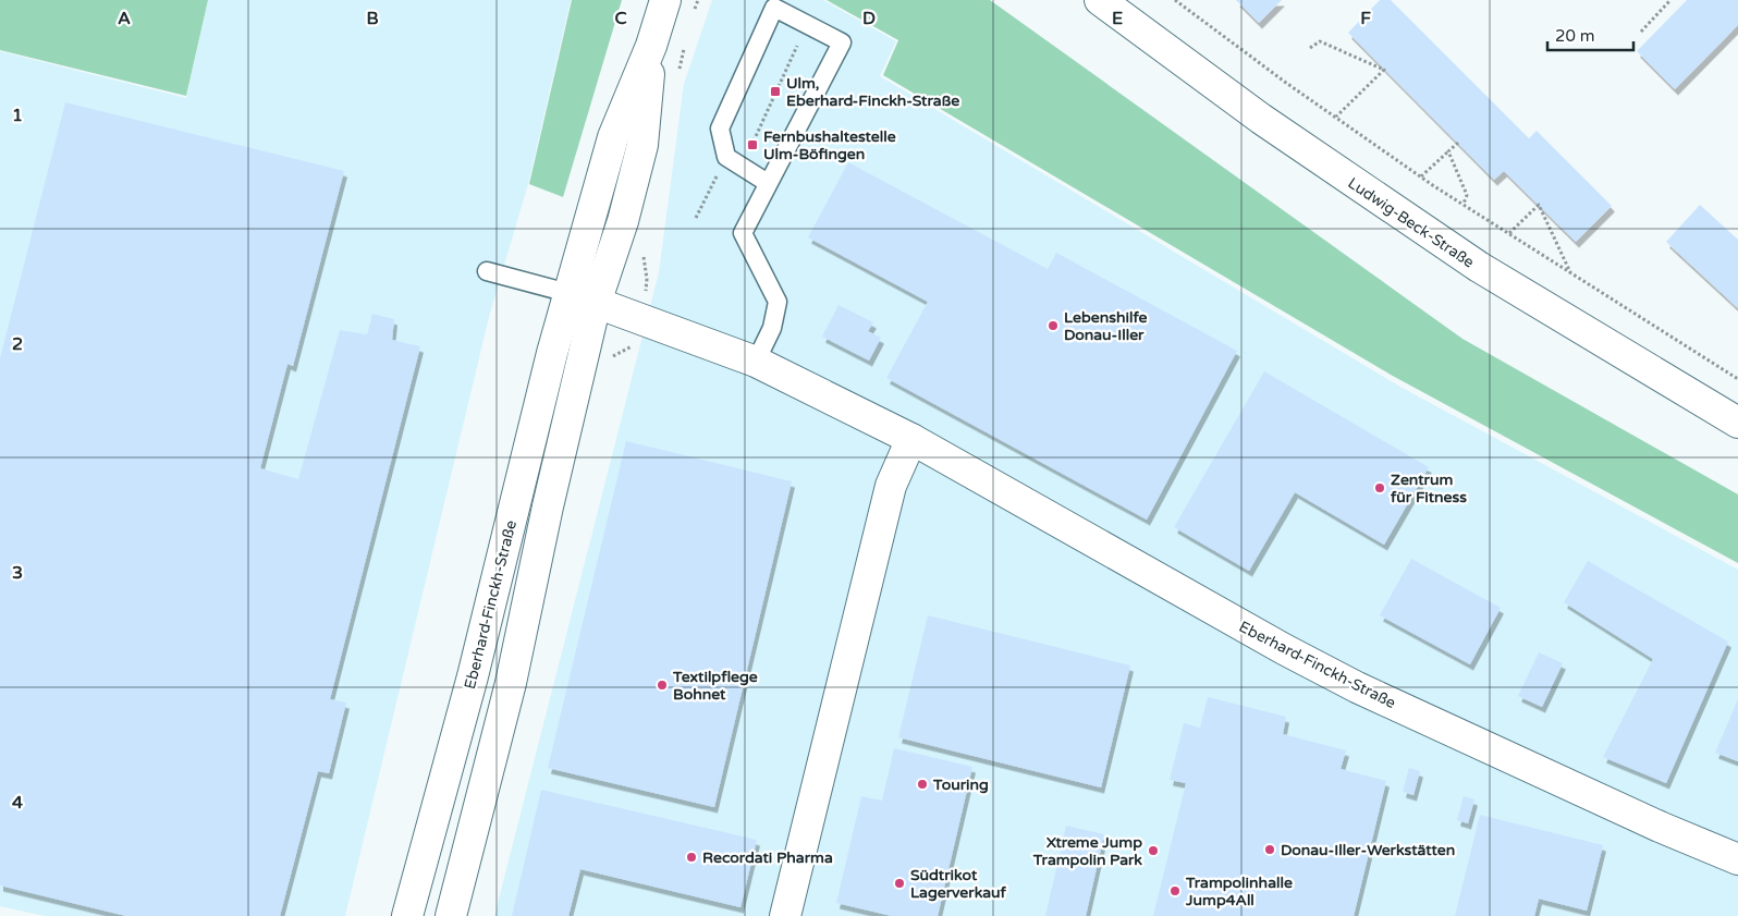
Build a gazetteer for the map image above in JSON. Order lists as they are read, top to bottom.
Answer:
{
  "streets": {
    "street": ["Ludwig-Beck-Straße", "Eberhard-Finckh-Straße"]
  },
  "places": {
    "transit": ["Ulm, Eberhard-Finckh-Straße", "Fernbushaltestelle Ulm-Böfingen"],
    "other": [
      "Lebenshilfe Donau-Iller",
      "Zentrum für Fitness",
      "Textilpflege Bohnet",
      "Touring",
      "Donau-Iller-Werkstätten",
      "Xtreme Jump Trampolin Park",
      "Recordati Pharma",
      "Südtrikot Lagerverkauf",
      "Trampolinhalle Jump4All"
    ]
  },
  "scale_bar": "20 m",
  "grid": {
    "columns": [
      "A",
      "B",
      "C",
      "D",
      "E",
      "F"
    ],
    "rows": [
      "1",
      "2",
      "3",
      "4"
    ]
  }
}
